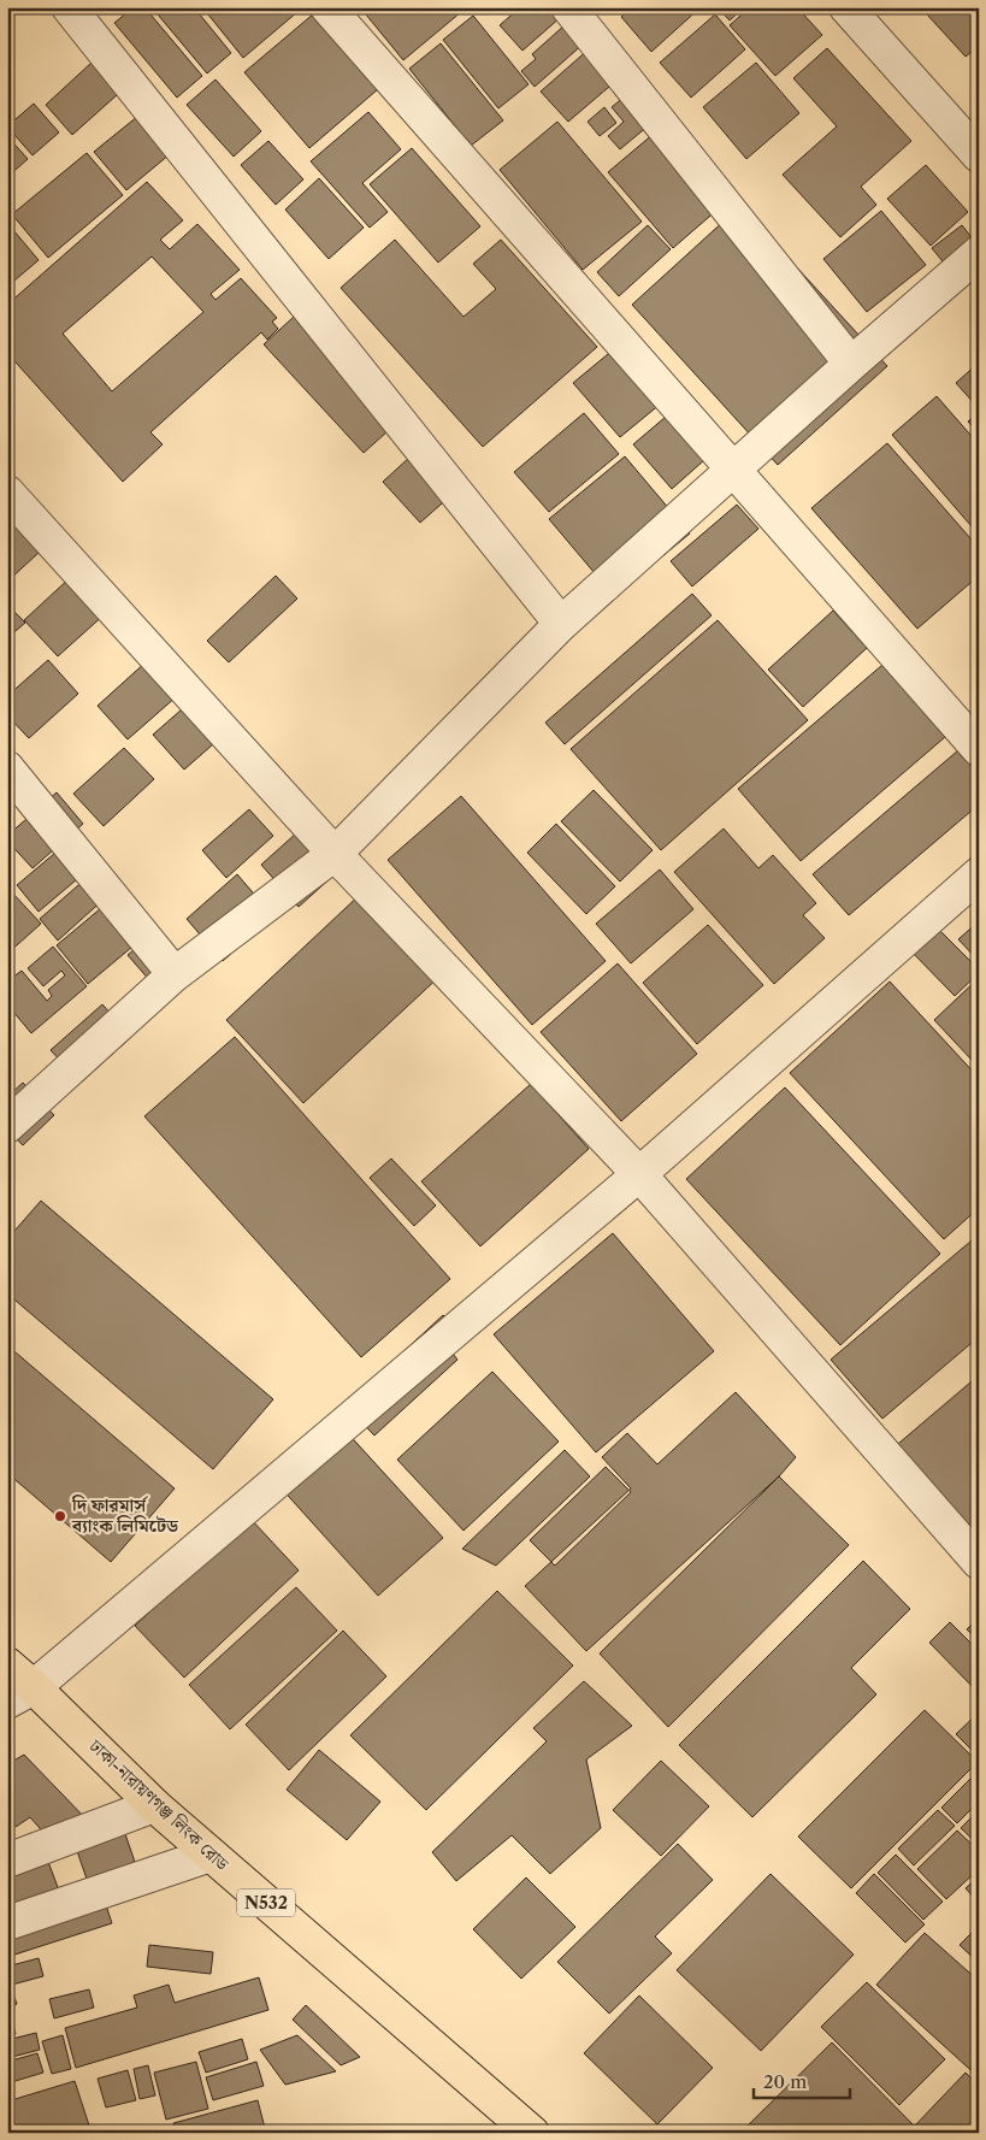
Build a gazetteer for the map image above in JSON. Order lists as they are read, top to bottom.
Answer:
{
  "streets": {
    "highway": ["ঢাকা-নারায়ণগঞ্জ লিংক রোড", "N532"]
  },
  "places": ["দি ফারমার্স ব্যাংক লিমিটেড"],
  "scale_bar": "20 m"
}
